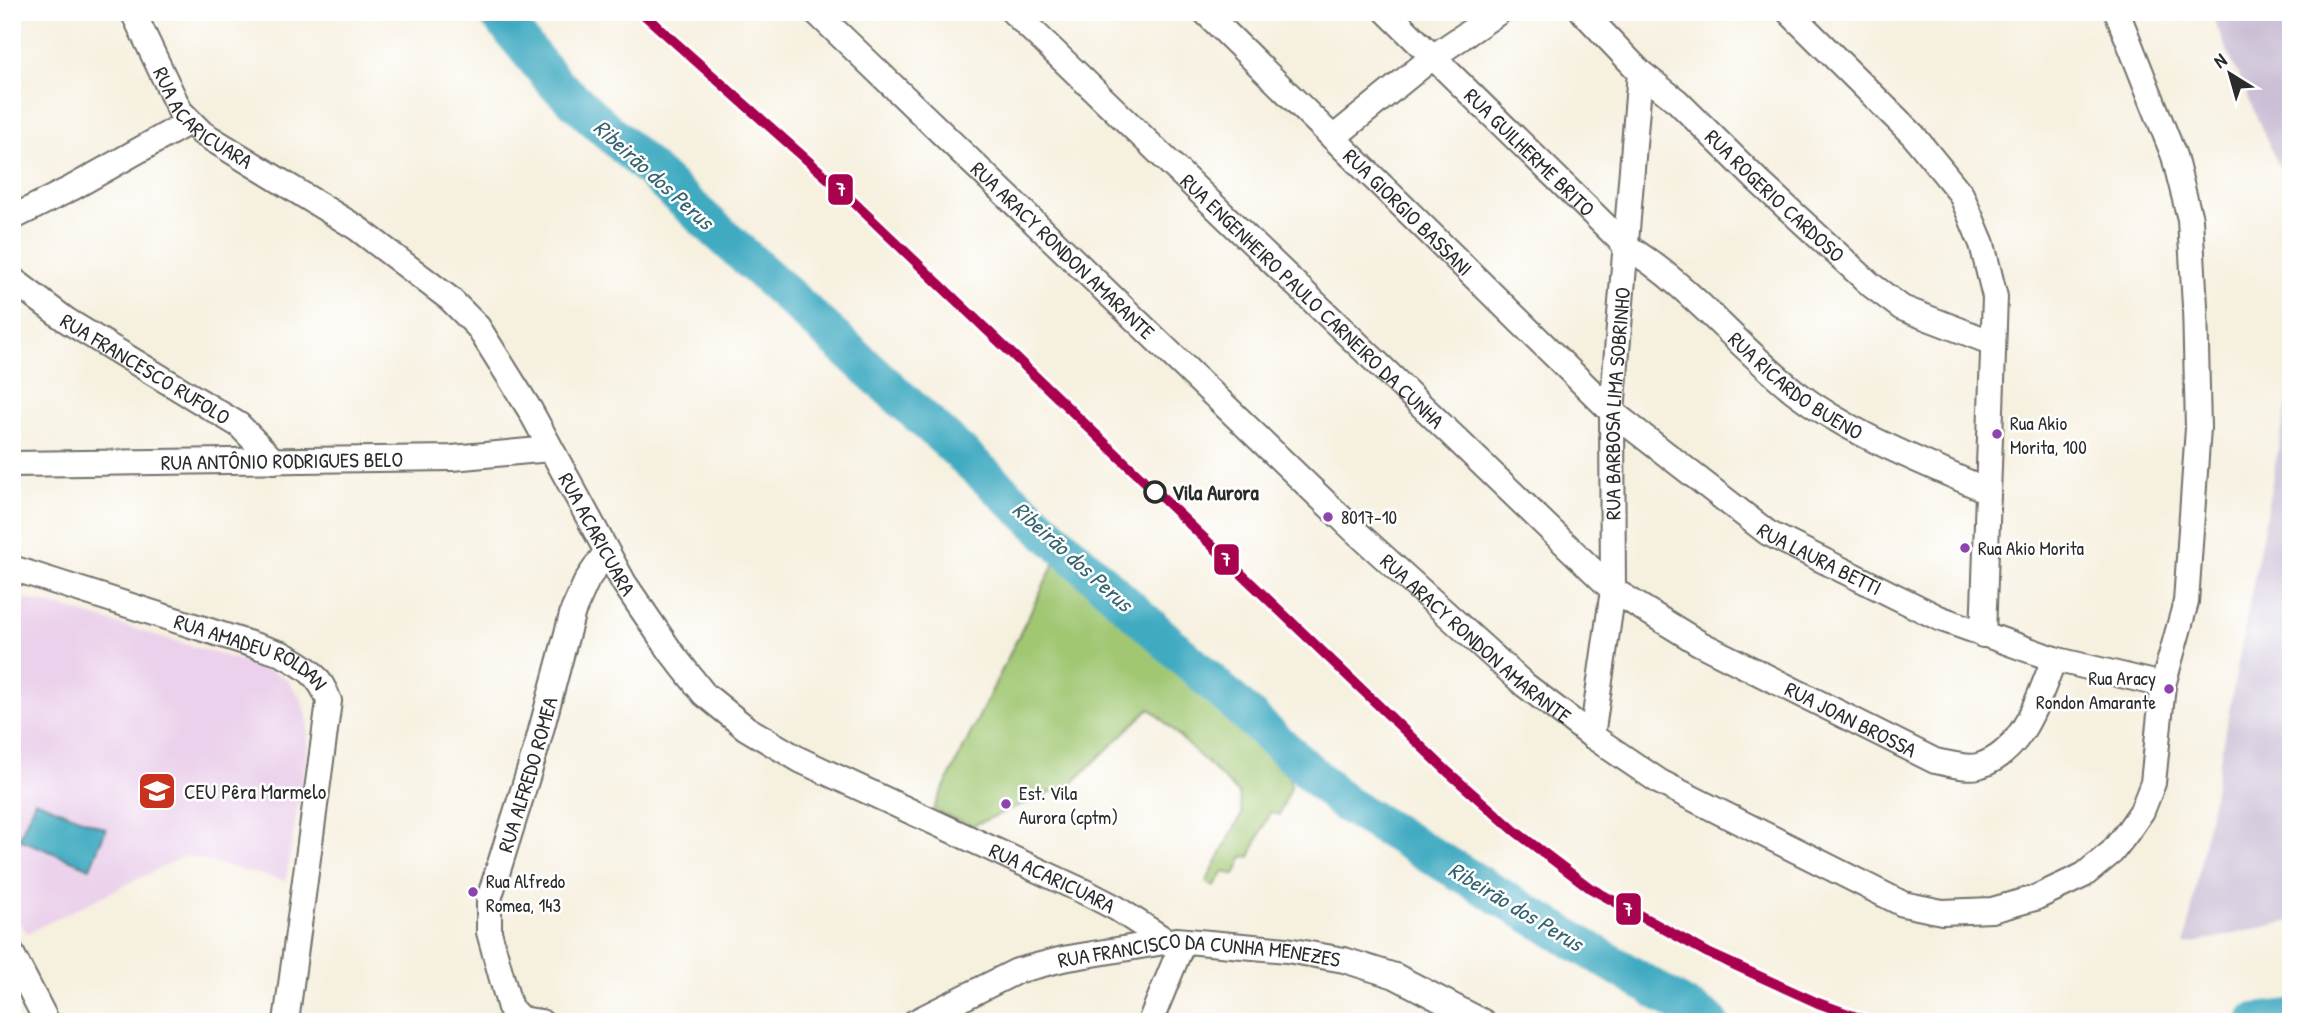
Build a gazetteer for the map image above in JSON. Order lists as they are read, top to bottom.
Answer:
{
  "streets": {
    "street": [
      "RUA ACARICUARA",
      "RUA GUILHERME BRITO",
      "RUA ROGERIO CARDOSO",
      "RUA GIORGIO BASSANI",
      "RUA ARACY RONDON AMARANTE",
      "RUA ENGENHEIRO PAULO CARNEIRO DA CUNHA",
      "RUA FRANCESCO RUFOLO",
      "RUA RICARDO BUENO",
      "RUA BARBOSA LIMA SOBRINHO",
      "RUA ANTÔNIO RODRIGUES BELO",
      "RUA LAURA BETTI",
      "RUA AMADEU ROLDAN",
      "RUA JOAN BROSSA",
      "RUA ALFREDO ROMEA",
      "RUA FRANCISCO DA CUNHA MENEZES"
    ]
  },
  "crossings": [
    ["RUA ACARICUARA", "RUA ANTÔNIO RODRIGUES BELO"],
    ["RUA ACARICUARA", "RUA ALFREDO ROMEA"],
    ["RUA ACARICUARA", "RUA FRANCISCO DA CUNHA MENEZES"],
    ["RUA GUILHERME BRITO", "RUA RICARDO BUENO"],
    ["RUA GUILHERME BRITO", "RUA BARBOSA LIMA SOBRINHO"],
    ["RUA ROGERIO CARDOSO", "RUA BARBOSA LIMA SOBRINHO"],
    ["RUA GIORGIO BASSANI", "RUA BARBOSA LIMA SOBRINHO"],
    ["RUA GIORGIO BASSANI", "RUA LAURA BETTI"],
    ["RUA ARACY RONDON AMARANTE", "RUA BARBOSA LIMA SOBRINHO"],
    ["RUA ENGENHEIRO PAULO CARNEIRO DA CUNHA", "RUA BARBOSA LIMA SOBRINHO"],
    ["RUA ENGENHEIRO PAULO CARNEIRO DA CUNHA", "RUA JOAN BROSSA"],
    ["RUA FRANCESCO RUFOLO", "RUA ANTÔNIO RODRIGUES BELO"],
    ["RUA RICARDO BUENO", "RUA BARBOSA LIMA SOBRINHO"],
    ["RUA BARBOSA LIMA SOBRINHO", "RUA LAURA BETTI"],
    ["RUA BARBOSA LIMA SOBRINHO", "RUA JOAN BROSSA"],
    ["RUA LAURA BETTI", "RUA JOAN BROSSA"]
  ],
  "water": ["Ribeirão dos Perus"],
  "places": {
    "other": [
      "Rua Akio Morita, 100",
      "Vila Aurora",
      "8017-10",
      "Rua Akio Morita",
      "Rua Aracy Rondon Amarante",
      "Est. Vila Aurora (cptm)",
      "Rua Alfredo Romea, 143"
    ],
    "school or university": ["CEU Pêra Marmelo"]
  },
  "lines": ["transit line 7"],
  "north": "top left"
}
